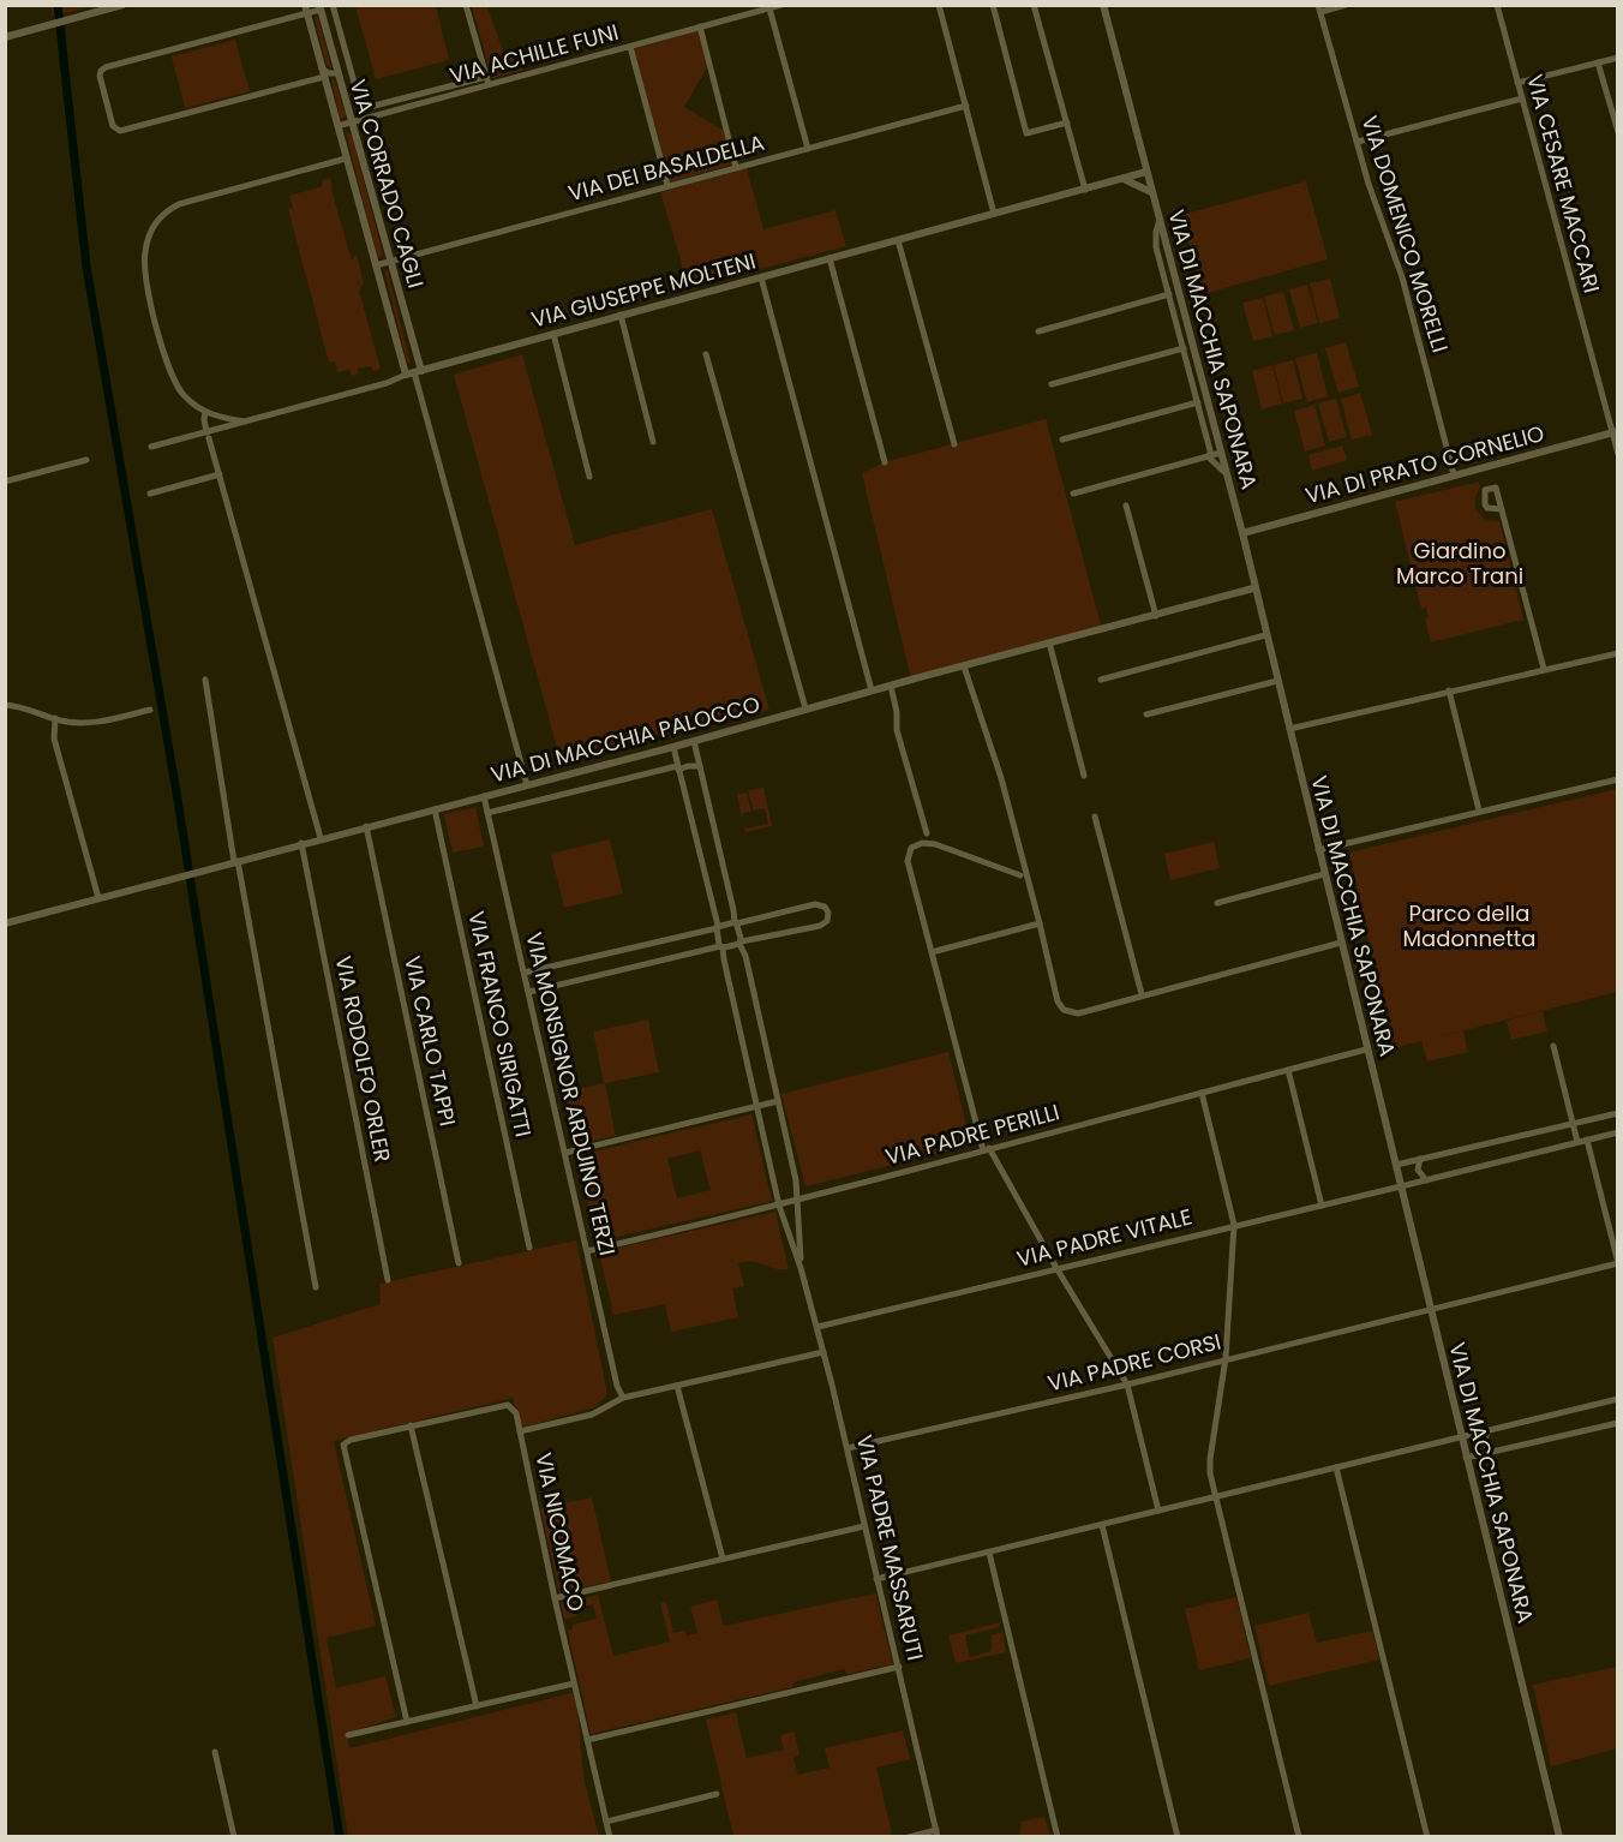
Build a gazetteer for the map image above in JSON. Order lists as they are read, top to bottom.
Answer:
{
  "streets": {
    "street": [
      "VIA ACHILLE FUNI",
      "VIA DEI BASALDELLA",
      "VIA CORRADO CAGLI",
      "VIA CESARE MACCARI",
      "VIA DOMENICO MORELLI",
      "VIA GIUSEPPE MOLTENI",
      "VIA DI MACCHIA SAPONARA",
      "VIA DI PRATO CORNELIO",
      "VIA DI MACCHIA PALOCCO",
      "VIA FRANCO SIRIGATTI",
      "VIA CARLO TAPPI",
      "VIA RODOLFO ORLER",
      "VIA MONSIGNOR ARDUINO TERZI",
      "VIA PADRE PERILLI",
      "VIA PADRE VITALE",
      "VIA PADRE CORSI",
      "VIA NICOMACO",
      "VIA PADRE MASSARUTI"
    ]
  },
  "crossings": [
    ["VIA ACHILLE FUNI", "VIA CORRADO CAGLI"],
    ["VIA DEI BASALDELLA", "VIA CORRADO CAGLI"],
    ["VIA CORRADO CAGLI", "VIA GIUSEPPE MOLTENI"],
    ["VIA CESARE MACCARI", "VIA DI PRATO CORNELIO"],
    ["VIA DOMENICO MORELLI", "VIA DI PRATO CORNELIO"],
    ["VIA GIUSEPPE MOLTENI", "VIA DI MACCHIA SAPONARA"],
    ["VIA DI MACCHIA SAPONARA", "VIA DI PRATO CORNELIO"],
    ["VIA DI MACCHIA SAPONARA", "VIA DI MACCHIA PALOCCO"],
    ["VIA DI MACCHIA SAPONARA", "VIA PADRE PERILLI"],
    ["VIA DI MACCHIA SAPONARA", "VIA PADRE VITALE"],
    ["VIA DI MACCHIA SAPONARA", "VIA PADRE CORSI"],
    ["VIA DI MACCHIA PALOCCO", "VIA FRANCO SIRIGATTI"],
    ["VIA DI MACCHIA PALOCCO", "VIA CARLO TAPPI"],
    ["VIA DI MACCHIA PALOCCO", "VIA RODOLFO ORLER"],
    ["VIA DI MACCHIA PALOCCO", "VIA MONSIGNOR ARDUINO TERZI"],
    ["VIA DI MACCHIA PALOCCO", "VIA PADRE MASSARUTI"],
    ["VIA MONSIGNOR ARDUINO TERZI", "VIA PADRE PERILLI"],
    ["VIA PADRE PERILLI", "VIA PADRE MASSARUTI"],
    ["VIA PADRE VITALE", "VIA PADRE MASSARUTI"],
    ["VIA PADRE CORSI", "VIA PADRE MASSARUTI"]
  ],
  "parks": ["Giardino Marco Trani", "Parco della Madonnetta"]
}
